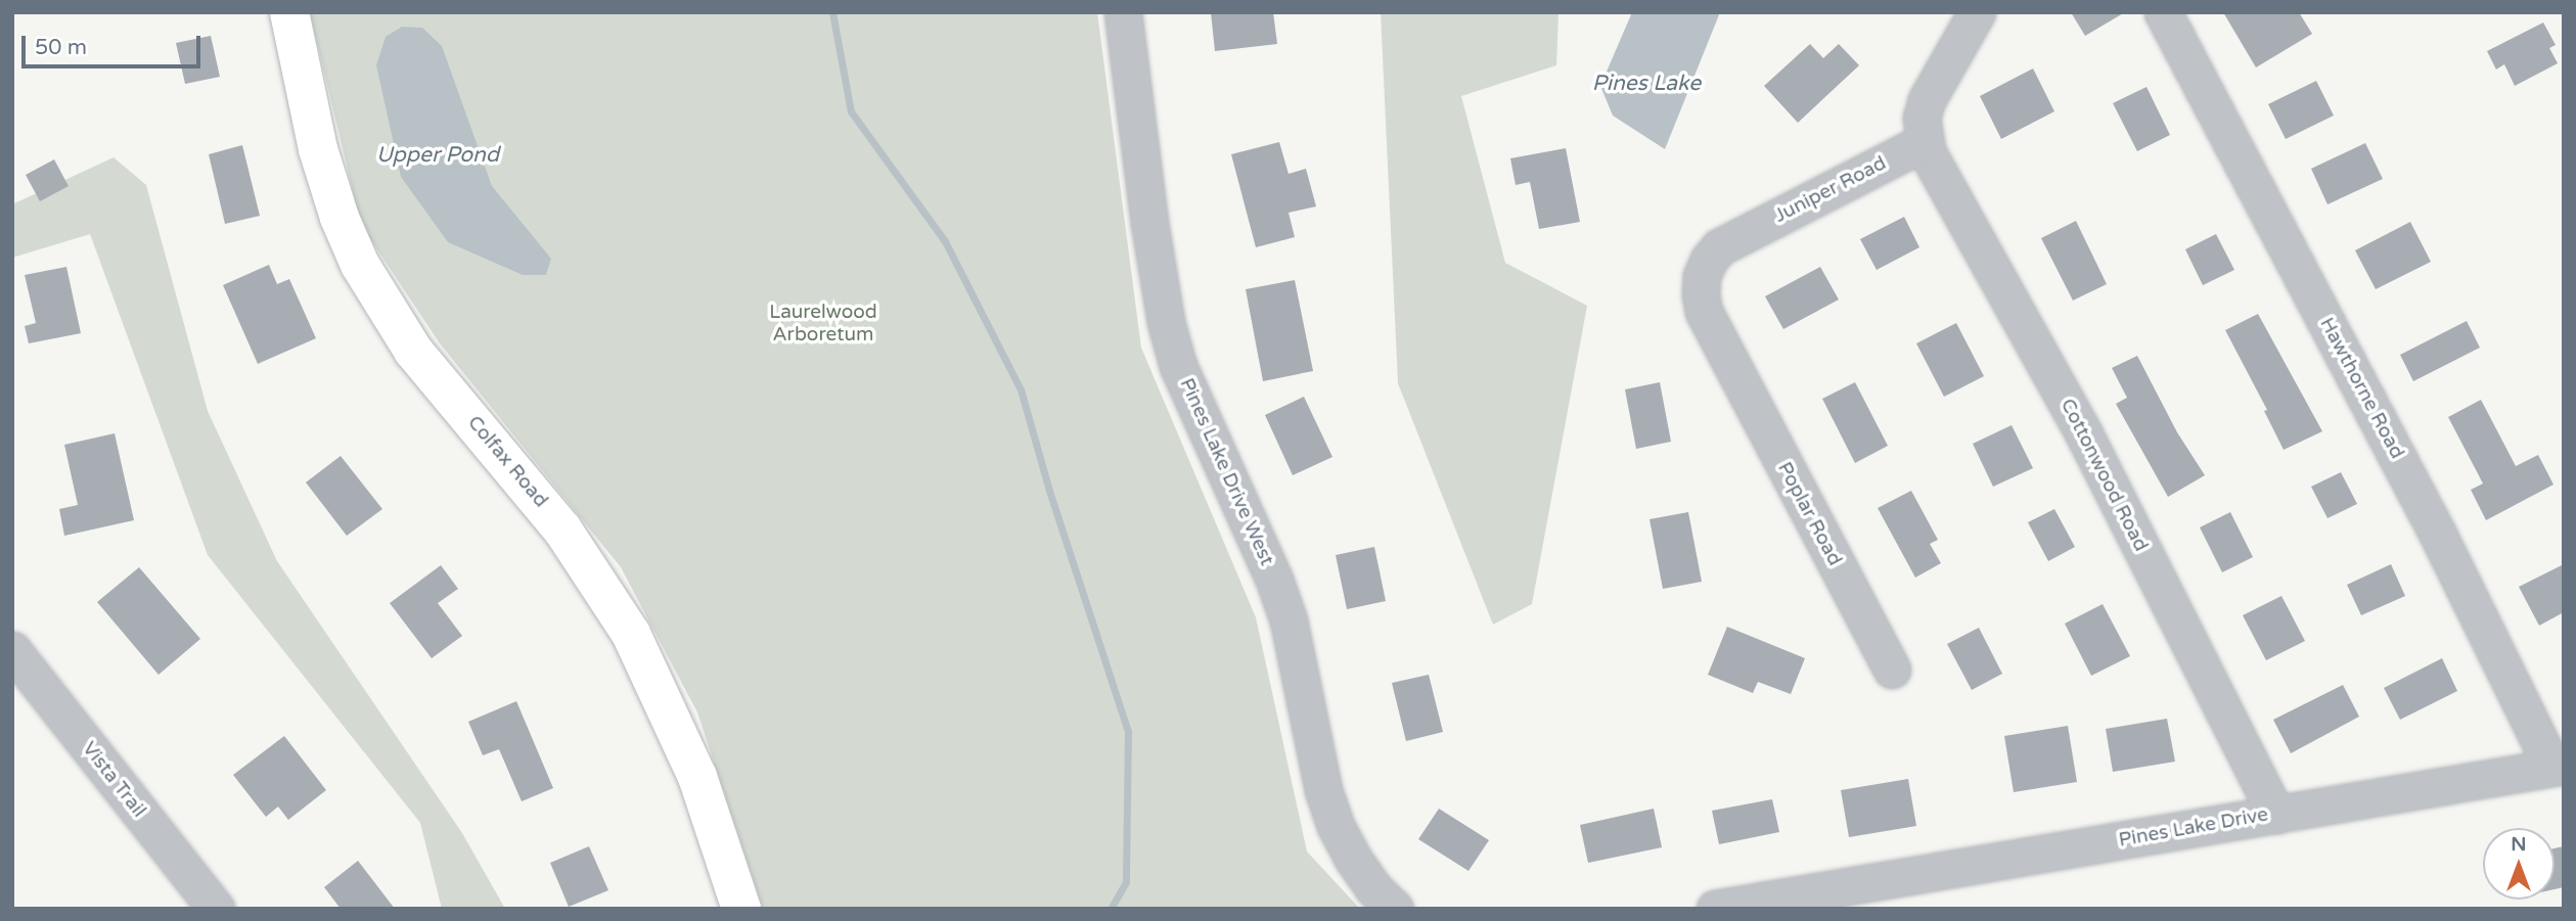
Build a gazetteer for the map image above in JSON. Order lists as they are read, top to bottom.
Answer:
{
  "streets": {
    "main road": ["Colfax Road"],
    "street": [
      "Juniper Road",
      "Hawthorne Road",
      "Pines Lake Drive West",
      "Cottonwood Road",
      "Poplar Road",
      "Vista Trail",
      "Pines Lake Drive"
    ]
  },
  "crossings": [
    ["Juniper Road", "Cottonwood Road"],
    ["Juniper Road", "Poplar Road"],
    ["Hawthorne Road", "Pines Lake Drive"],
    ["Cottonwood Road", "Pines Lake Drive"]
  ],
  "water": ["Pines Lake", "Upper Pond"],
  "parks": ["Laurelwood Arboretum"],
  "scale_bar": "50 m",
  "north": "top"
}
